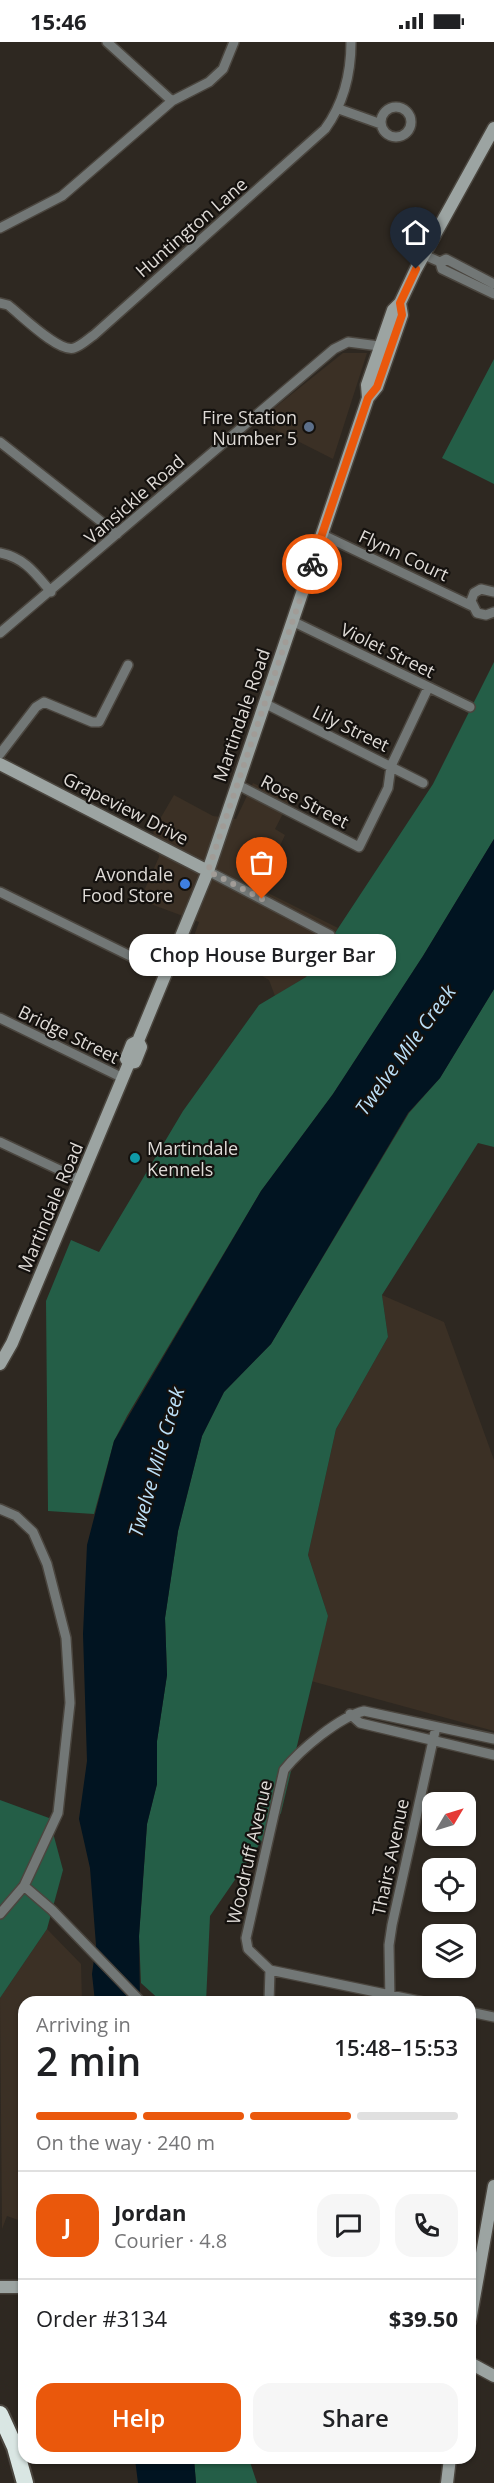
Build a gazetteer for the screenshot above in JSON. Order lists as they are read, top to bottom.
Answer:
{
  "streets": {
    "main road": ["Martindale Road", "Grapeview Drive"],
    "street": [
      "Huntington Lane",
      "Vansickle Road",
      "Flynn Court",
      "Violet Street",
      "Lily Street",
      "Rose Street",
      "Bridge Street",
      "Woodruff Avenue",
      "Thairs Avenue"
    ]
  },
  "crossings": [
    ["Vansickle Road", "Martindale Road"],
    ["Flynn Court", "Martindale Road"],
    ["Violet Street", "Martindale Road"],
    ["Martindale Road", "Lily Street"],
    ["Martindale Road", "Rose Street"],
    ["Martindale Road", "Grapeview Drive"],
    ["Martindale Road", "Bridge Street"],
    ["Lily Street", "Rose Street"]
  ],
  "water": ["Twelve Mile Creek"],
  "places": [
    "Fire Station Number 5",
    "Avondale Food Store",
    "Chop House Burger Bar",
    "Martindale Kennels"
  ],
  "north": "top right",
  "page": {
    "status": "15:46",
    "bubble": "Chop House Burger Bar",
    "heading": ["2 min", "Arriving in", "15:48–15:53"],
    "panel": [
      "Jordan",
      "Courier · 4.8",
      "Order #3134",
      "$39.50"
    ],
    "bar": "On the way · 240 m",
    "round": "J",
    "buttons": ["Help", "Share"]
  }
}
